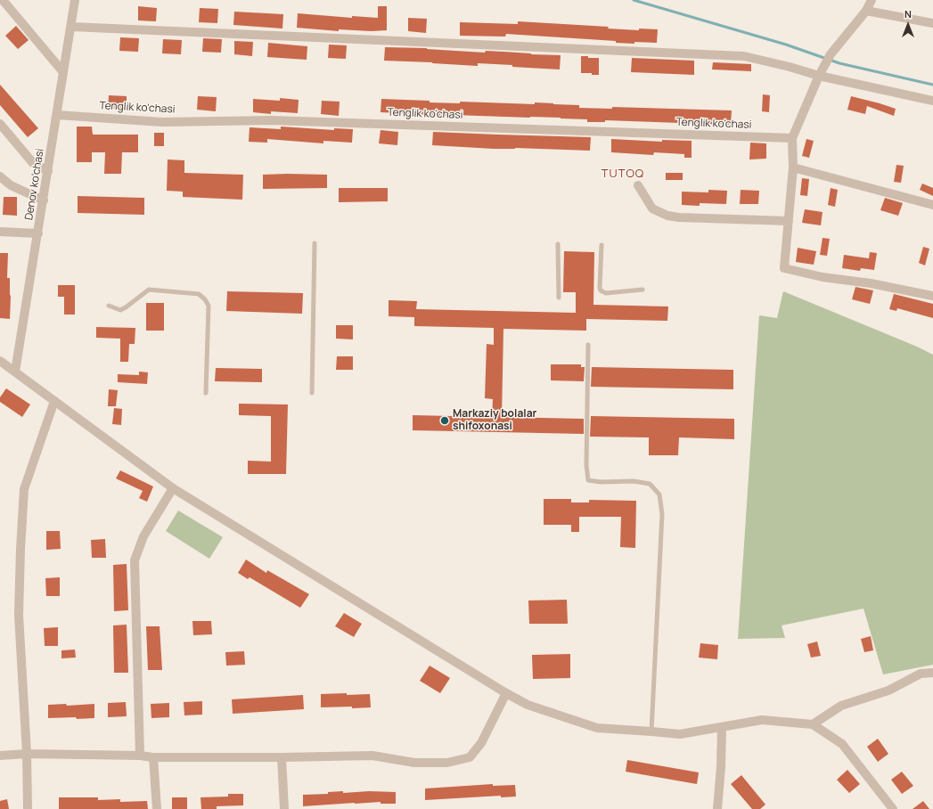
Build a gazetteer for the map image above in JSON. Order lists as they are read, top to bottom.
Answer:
{
  "streets": {
    "street": ["Tenglik ko'chasi", "Denov ko'chasi"]
  },
  "crossings": [
    ["Tenglik ko'chasi", "Denov ko'chasi"]
  ],
  "districts": ["TUTOQ"],
  "places": ["Markaziy bolalar shifoxonasi"],
  "north": "top"
}
